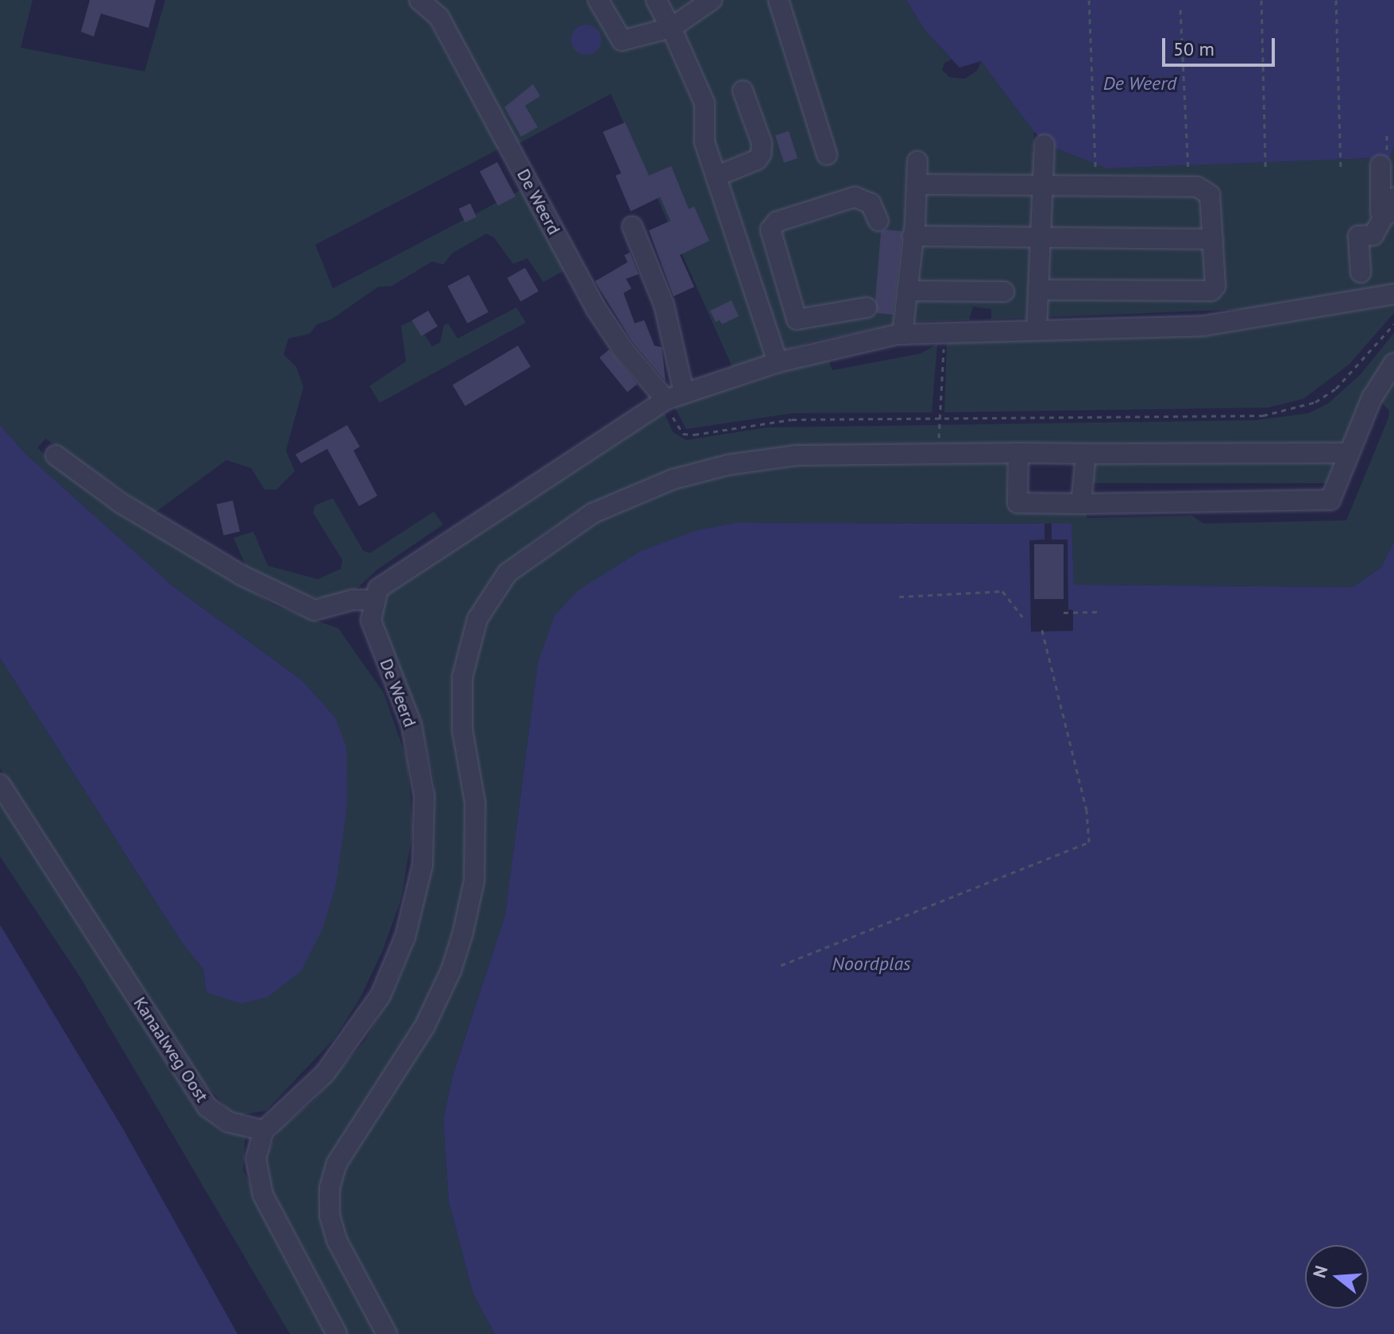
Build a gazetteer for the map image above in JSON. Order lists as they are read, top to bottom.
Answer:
{
  "streets": {
    "street": ["De Weerd", "Kanaalweg Oost"]
  },
  "crossings": [
    ["De Weerd", "Kanaalweg Oost"]
  ],
  "water": ["De Weerd", "Noordplas"],
  "scale_bar": "50 m",
  "north": "left"
}
